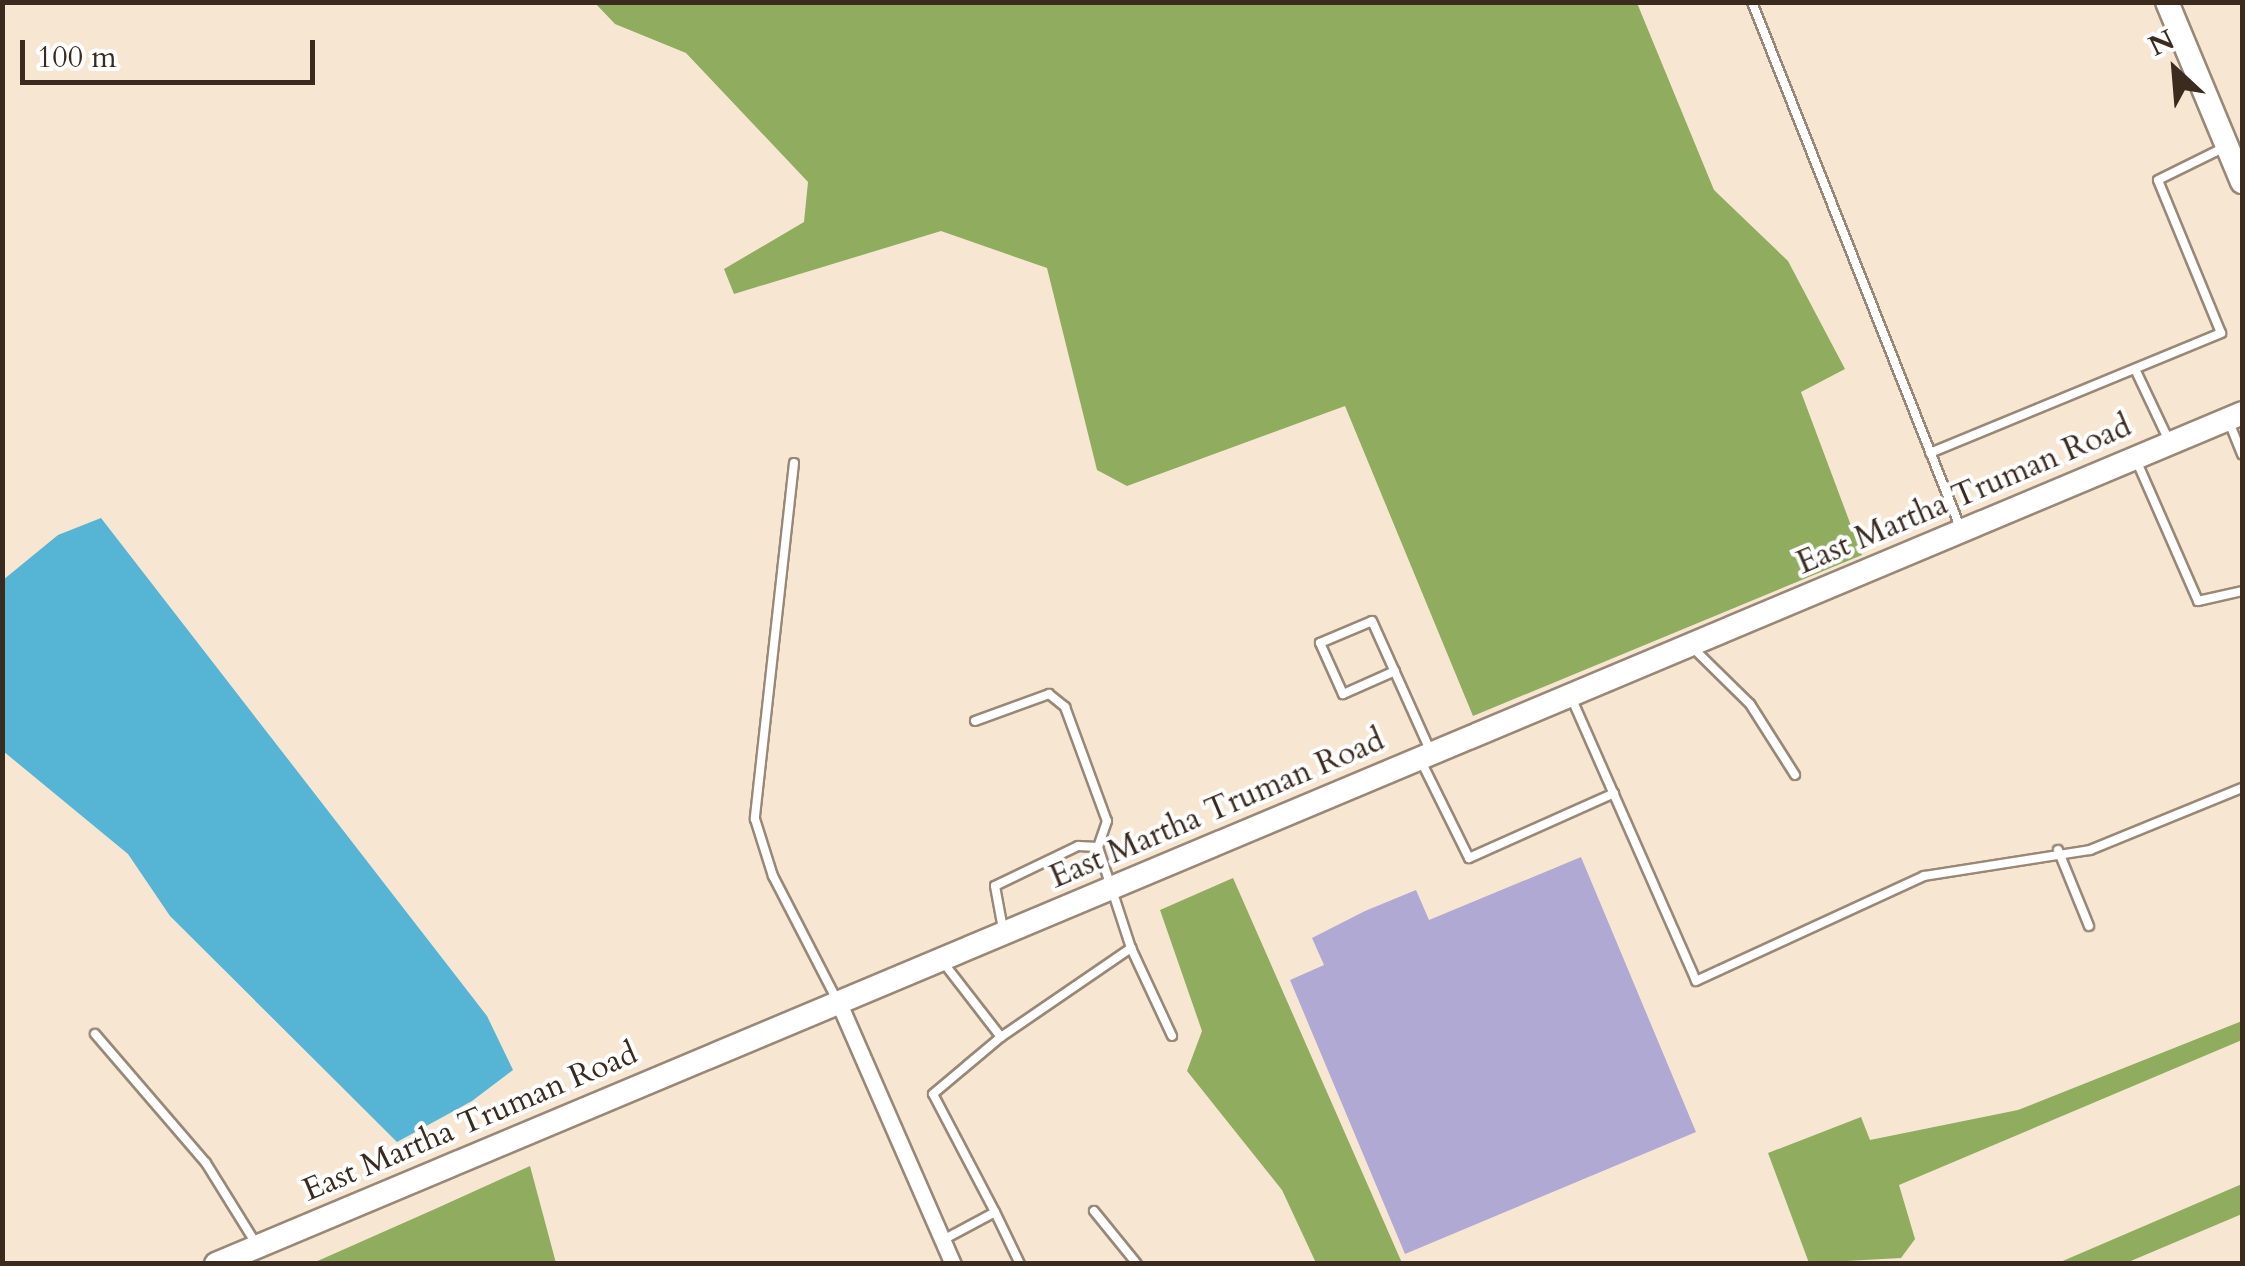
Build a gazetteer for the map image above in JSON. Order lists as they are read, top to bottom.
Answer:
{
  "streets": {
    "main road": ["East Martha Truman Road"]
  },
  "scale_bar": "100 m",
  "north": "top left"
}
